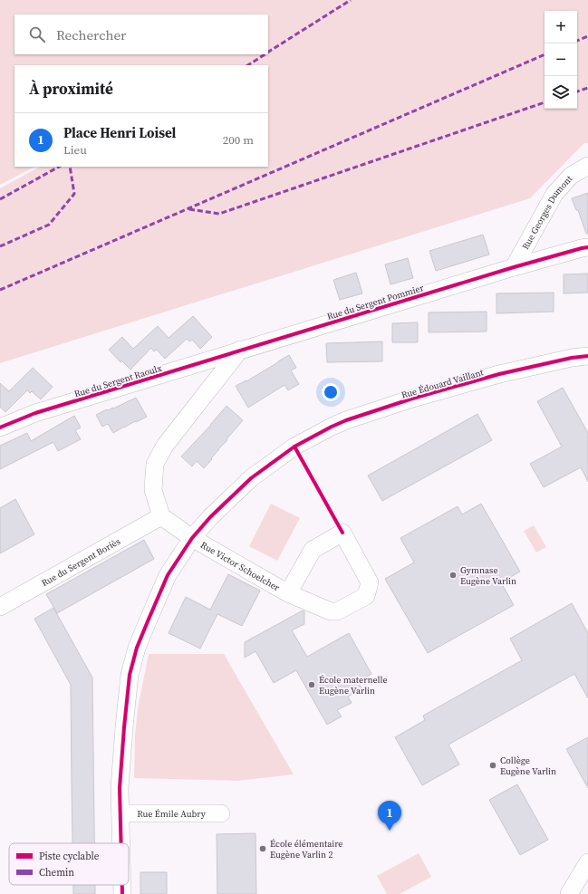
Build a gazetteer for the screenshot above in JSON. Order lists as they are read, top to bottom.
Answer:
{
  "streets": {
    "street": [
      "Rue Georges Dumont",
      "Rue du Sergent Pommier",
      "Rue du Sergent Raoulx",
      "Rue Édouard Vaillant",
      "Rue du Sergent Boriès",
      "Rue Victor Schoelcher",
      "Rue Émile Aubry"
    ]
  },
  "crossings": [
    ["Rue Georges Dumont", "Rue du Sergent Pommier"],
    ["Rue du Sergent Pommier", "Rue du Sergent Raoulx"],
    ["Rue Édouard Vaillant", "Rue Victor Schoelcher"],
    ["Rue Édouard Vaillant", "Rue Émile Aubry"]
  ],
  "places": [
    "Gymnase Eugène Varlin",
    "École maternelle Eugène Varlin",
    "Collège Eugène Varlin",
    "École élémentaire Eugène Varlin 2"
  ],
  "legend": ["Piste cyclable", "Chemin"],
  "page": {
    "map_buttons": ["+", "−"],
    "search": "Rechercher",
    "heading": "À proximité",
    "list": [
      {
        "mark": "1",
        "name": "Place Henri Loisel",
        "note": "Lieu",
        "value": "200 m"
      }
    ],
    "pins": "1"
  }
}
